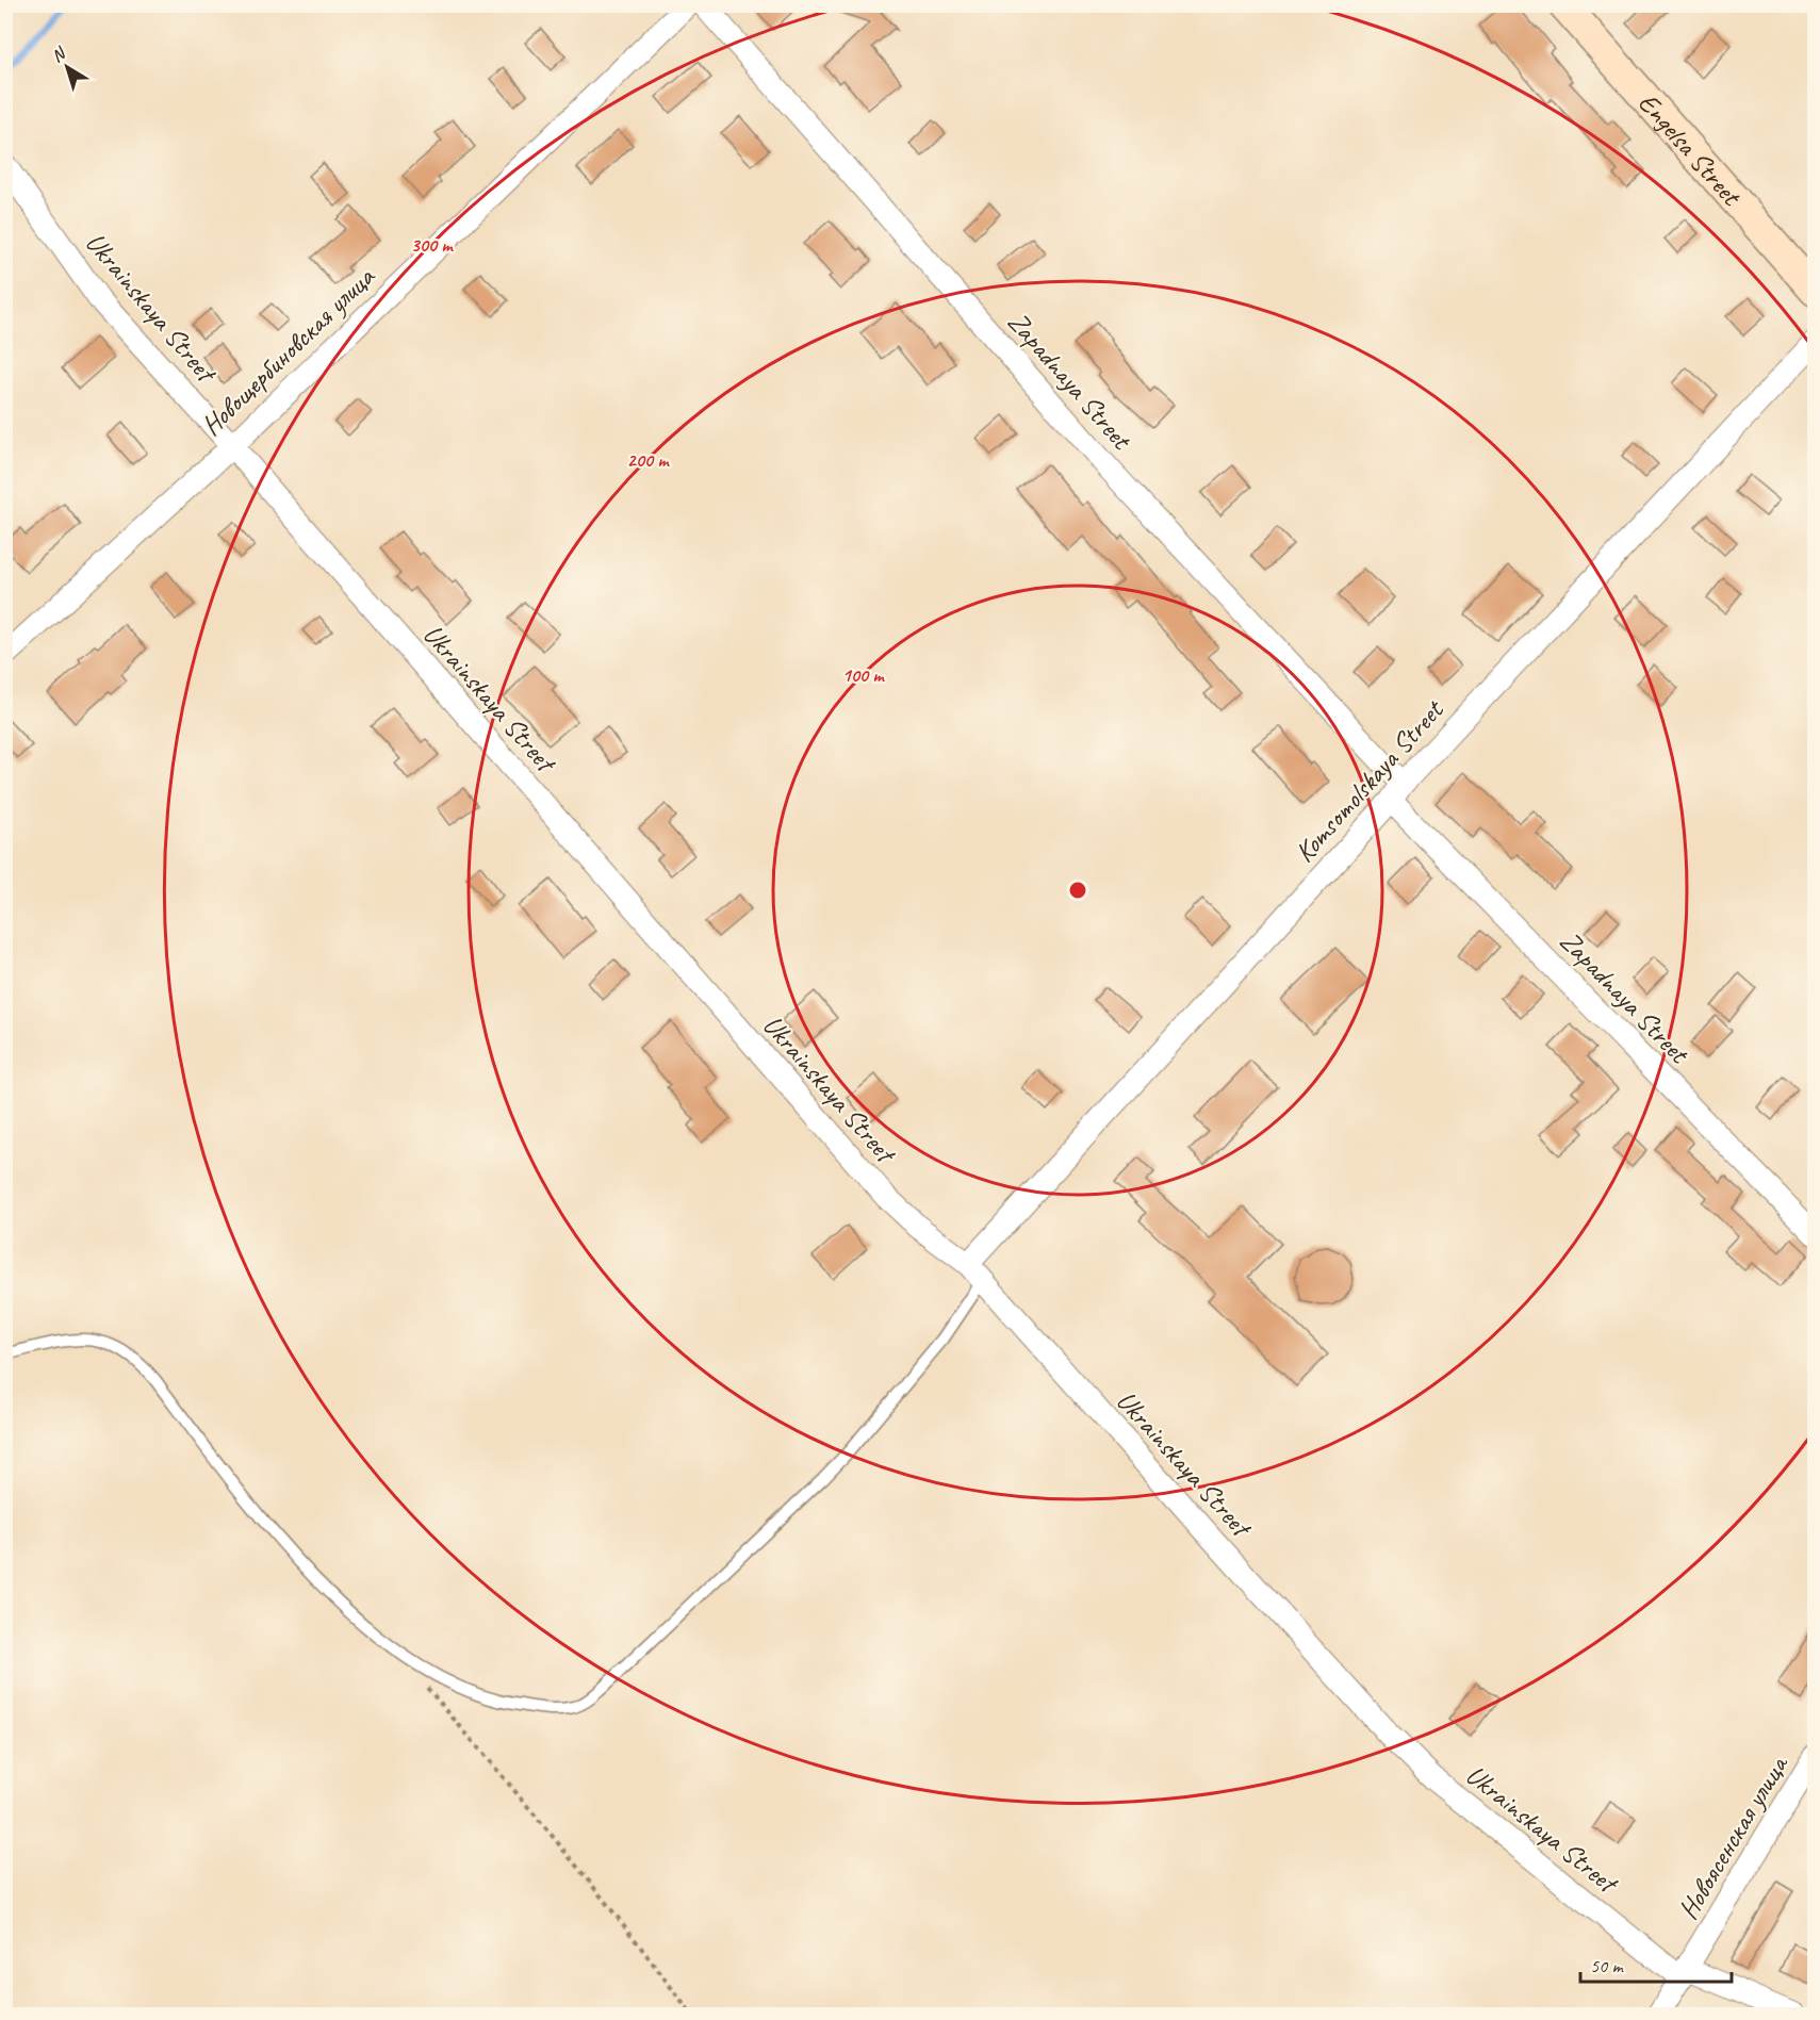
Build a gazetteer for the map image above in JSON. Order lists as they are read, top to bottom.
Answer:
{
  "streets": {
    "main road": ["Engelsa Street"],
    "street": [
      "Ukrainskaya Street",
      "Новощербиновская улица",
      "Zapadnaya Street",
      "Komsomolskaya Street",
      "Новоясенская улица"
    ]
  },
  "crossings": [
    ["Ukrainskaya Street", "Новощербиновская улица"],
    ["Ukrainskaya Street", "Komsomolskaya Street"],
    ["Ukrainskaya Street", "Новоясенская улица"],
    ["Zapadnaya Street", "Komsomolskaya Street"]
  ],
  "scale_bar": "50 m",
  "north": "top left",
  "rings": ["300 m", "200 m", "100 m"]
}
